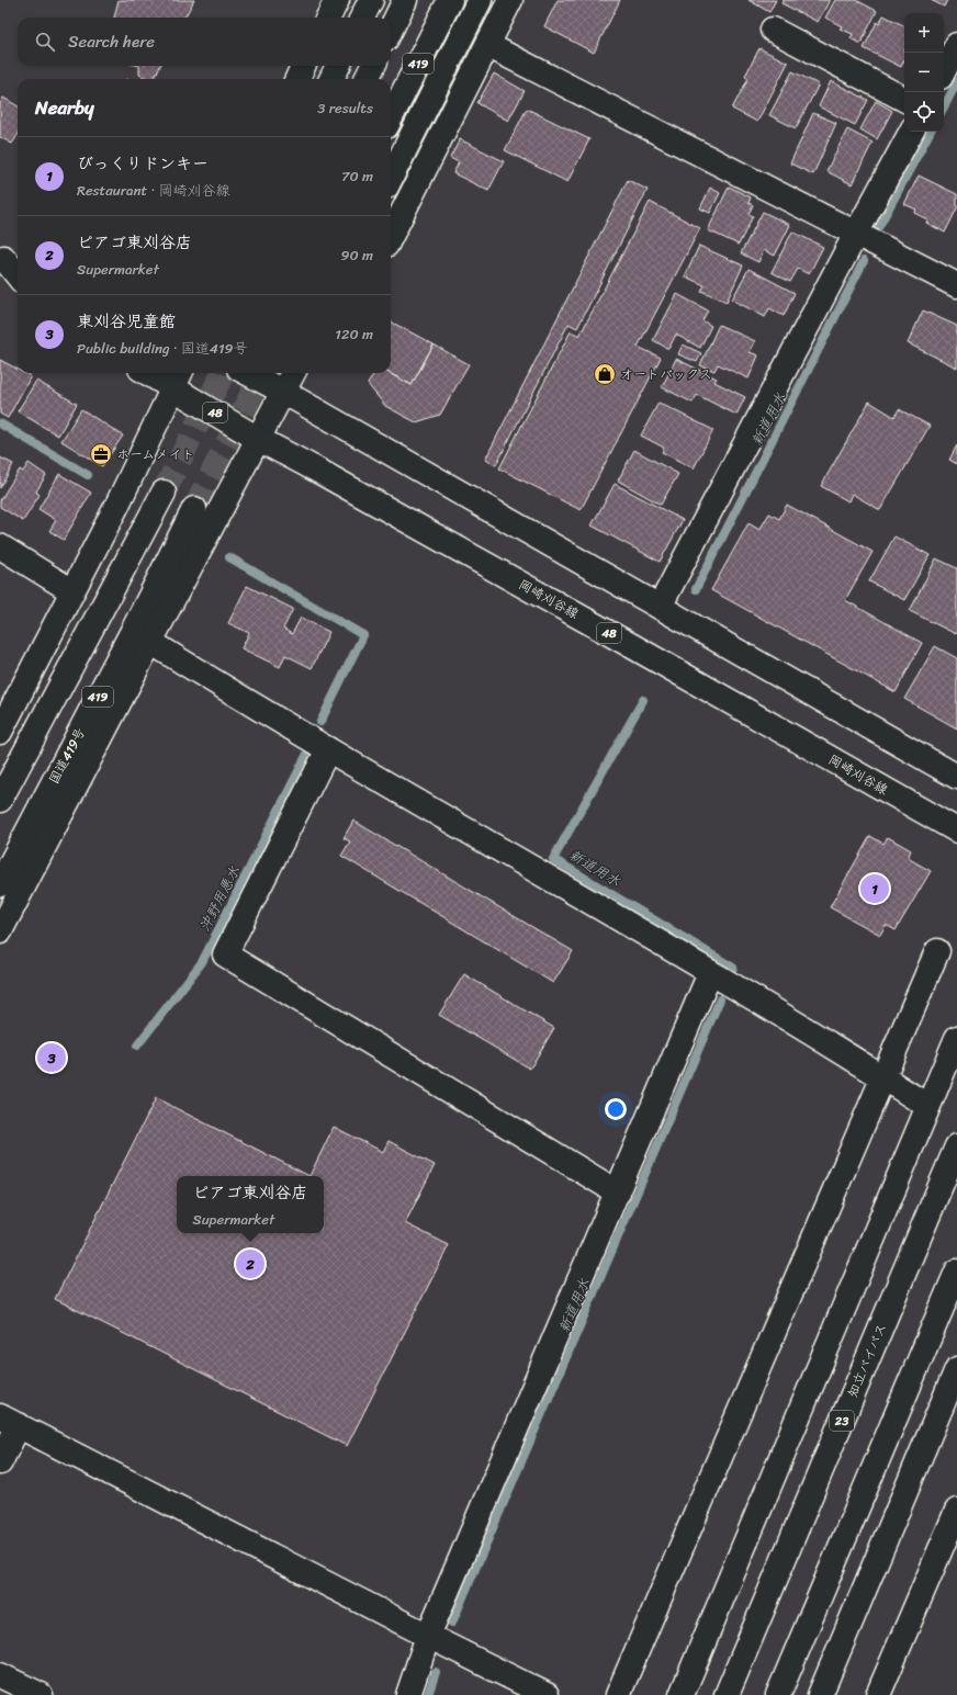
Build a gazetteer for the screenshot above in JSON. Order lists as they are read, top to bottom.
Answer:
{
  "streets": {
    "main road": [
      "419",
      "48",
      "岡崎刈谷線",
      "国道419号",
      "知立バイパス",
      "23"
    ]
  },
  "water": ["新道用水", "沖野用悪水"],
  "places": {
    "shop": ["オートバックス"],
    "office": ["ホームメイト"]
  },
  "page": {
    "map_buttons": ["+", "−"],
    "search": "Search here",
    "heading": ["Nearby", "3 results"],
    "list": [
      {
        "mark": "1",
        "name": "びっくりドンキー",
        "note": "Restaurant · 岡崎刈谷線",
        "value": "70 m"
      },
      {
        "mark": "2",
        "name": "ピアゴ東刈谷店",
        "note": "Supermarket",
        "value": "90 m"
      },
      {
        "mark": "3",
        "name": "東刈谷児童館",
        "note": "Public building · 国道419号",
        "value": "120 m"
      }
    ],
    "pins": ["1", "3", "2"],
    "popup": ["ピアゴ東刈谷店", "Supermarket"]
  }
}
